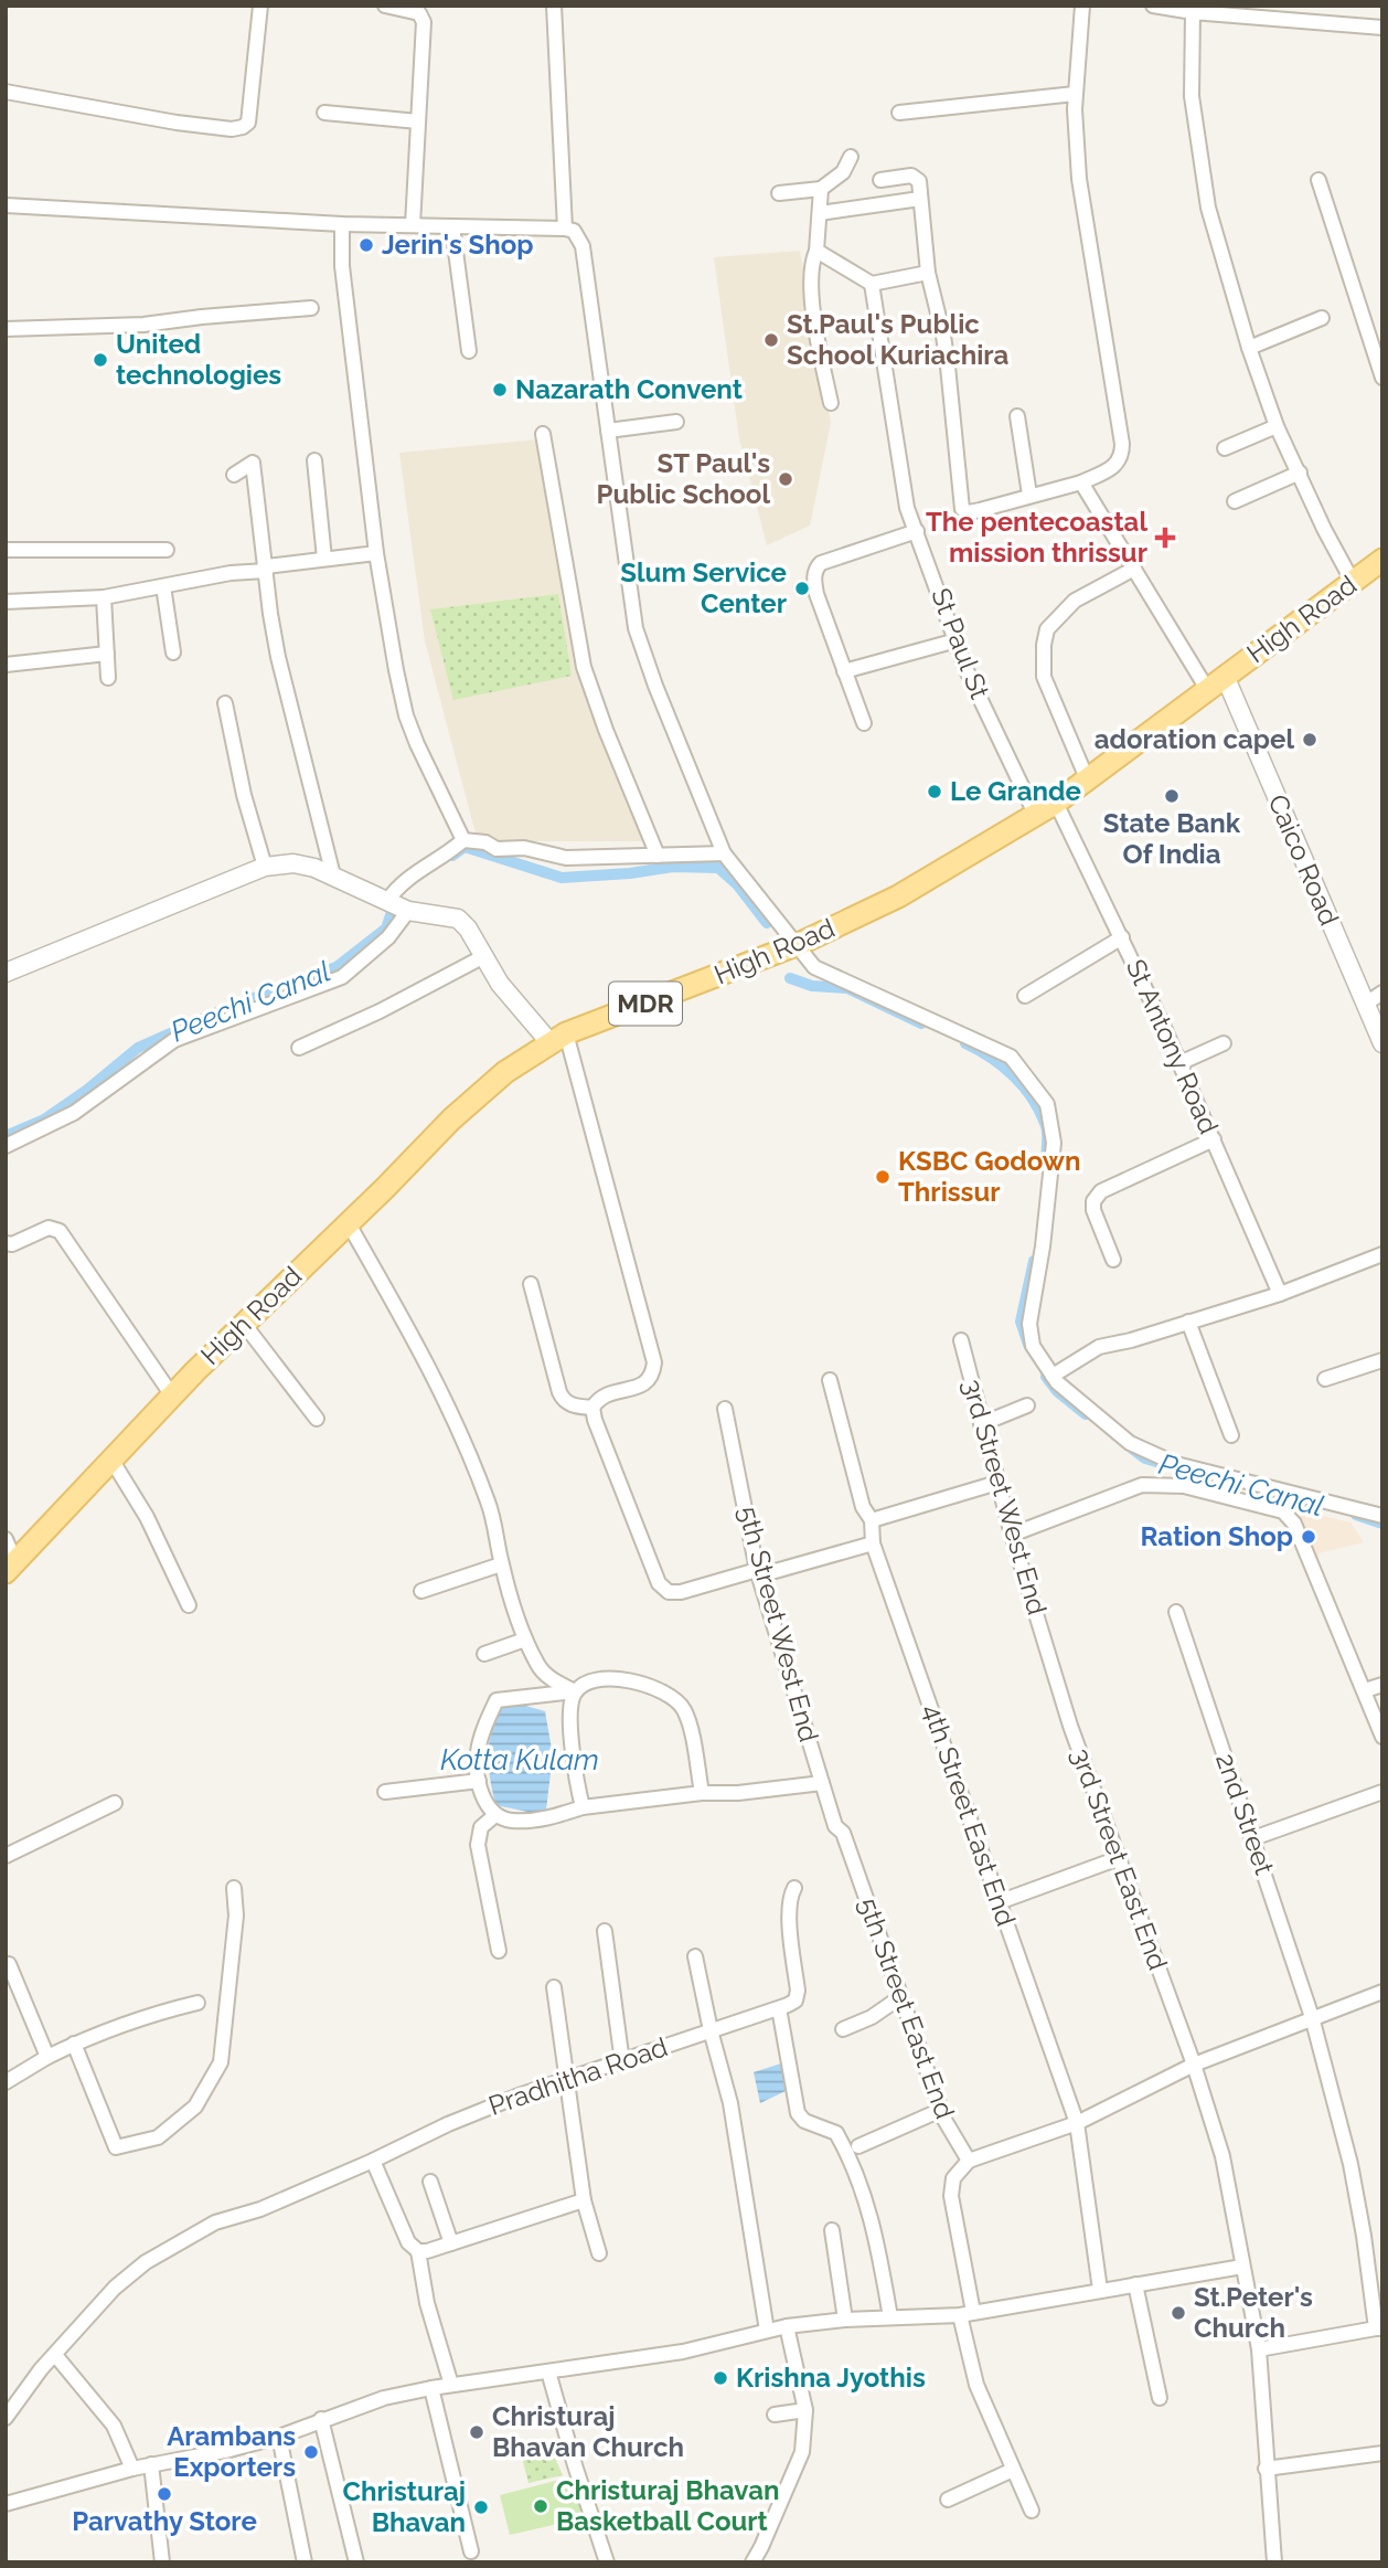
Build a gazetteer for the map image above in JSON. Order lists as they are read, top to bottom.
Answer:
{
  "streets": {
    "main road": ["High Road", "MDR"],
    "street": [
      "St Paul St",
      "Caico Road",
      "St Antony Road",
      "3rd Street West End",
      "5th Street West End",
      "2nd Street",
      "4th Street East End",
      "3rd Street East End",
      "5th Street East End",
      "Pradhitha Road"
    ]
  },
  "crossings": [
    ["High Road", "St Paul St"],
    ["High Road", "Caico Road"],
    ["High Road", "St Antony Road"],
    ["3rd Street West End", "3rd Street East End"],
    ["5th Street West End", "5th Street East End"]
  ],
  "water": ["Peechi Canal", "Kotta Kulam"],
  "places": {
    "other": [
      "Jerin's Shop",
      "St.Paul's Public School Kuriachira",
      "United technologies",
      "Nazarath Convent",
      "ST Paul's Public School",
      "Slum Service Center",
      "adoration capel",
      "Le Grande",
      "State Bank Of India",
      "KSBC Godown Thrissur",
      "Ration Shop",
      "St.Peter's Church",
      "Krishna Jyothis",
      "Christuraj Bhavan Church",
      "Arambans Exporters",
      "Parvathy Store",
      "Christuraj Bhavan Basketball Court",
      "Christuraj Bhavan"
    ],
    "health": ["The pentecoastal mission thrissur"]
  }
}
